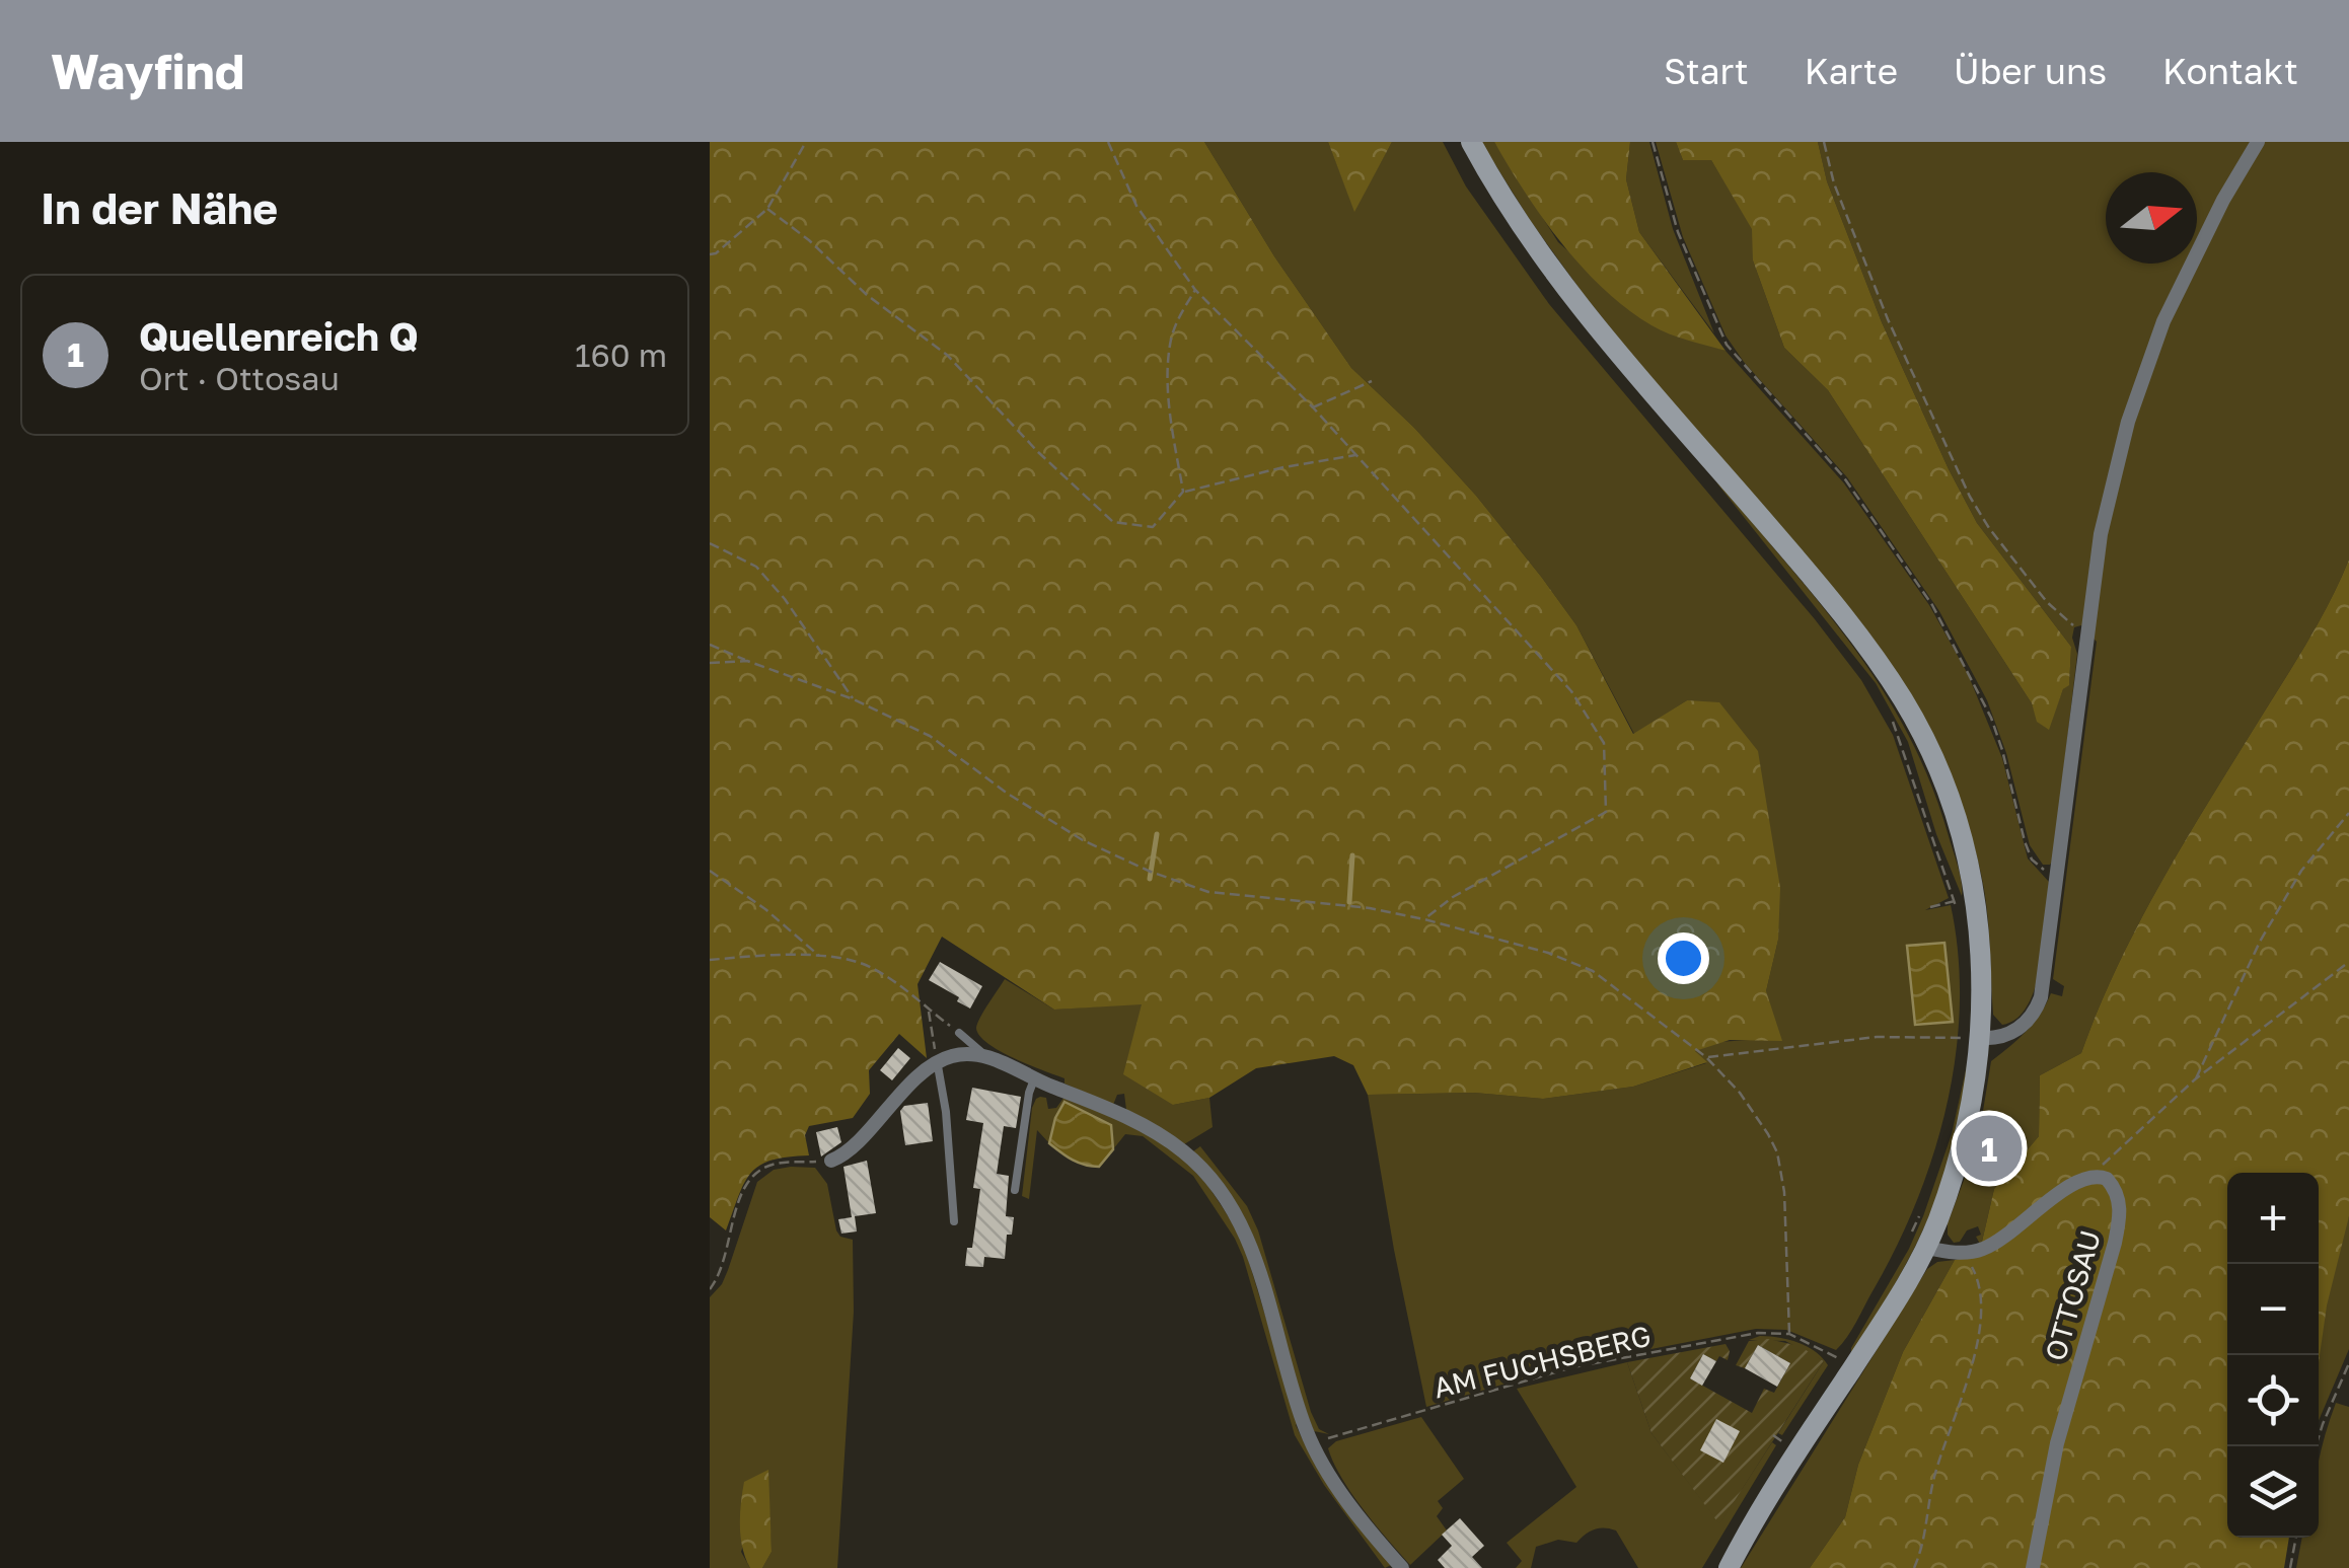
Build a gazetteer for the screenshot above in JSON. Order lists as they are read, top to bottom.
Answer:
{
  "streets": {
    "street": ["OTTOSAU"],
    "path": ["AM FUCHSBERG"]
  },
  "north": "right",
  "page": {
    "header": "Wayfind",
    "nav": [
      "Start",
      "Karte",
      "Über uns",
      "Kontakt"
    ],
    "heading": "In der Nähe",
    "list": [
      {
        "mark": "1",
        "name": "Quellenreich Q",
        "note": "Ort · Ottosau",
        "value": "160 m"
      }
    ],
    "pins": "1",
    "map_buttons": ["+", "−"]
  }
}
